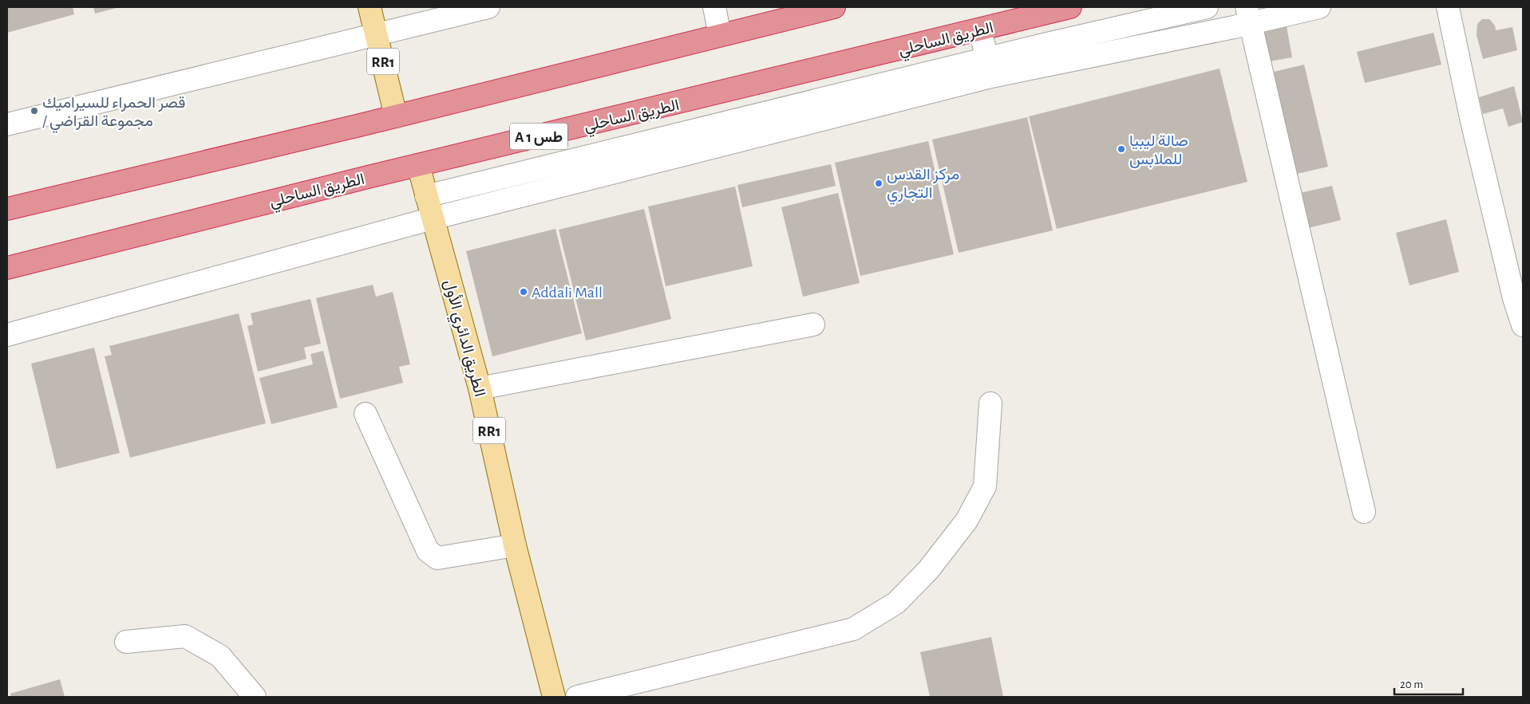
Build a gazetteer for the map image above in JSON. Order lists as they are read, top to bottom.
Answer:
{
  "streets": {
    "highway": ["الطريق الساحلي", "A 1 طس"],
    "main road": ["RR1", "الطريق الدائري الأول"]
  },
  "crossings": [
    ["الطريق الساحلي", "الطريق الدائري الأول"]
  ],
  "places": [
    "قصر الحمراء للسيراميك / مجموعة القراضي",
    "صالة ليبيا للملابس",
    "مركز القدس التجاري",
    "Addali Mall"
  ],
  "scale_bar": "20 m"
}
